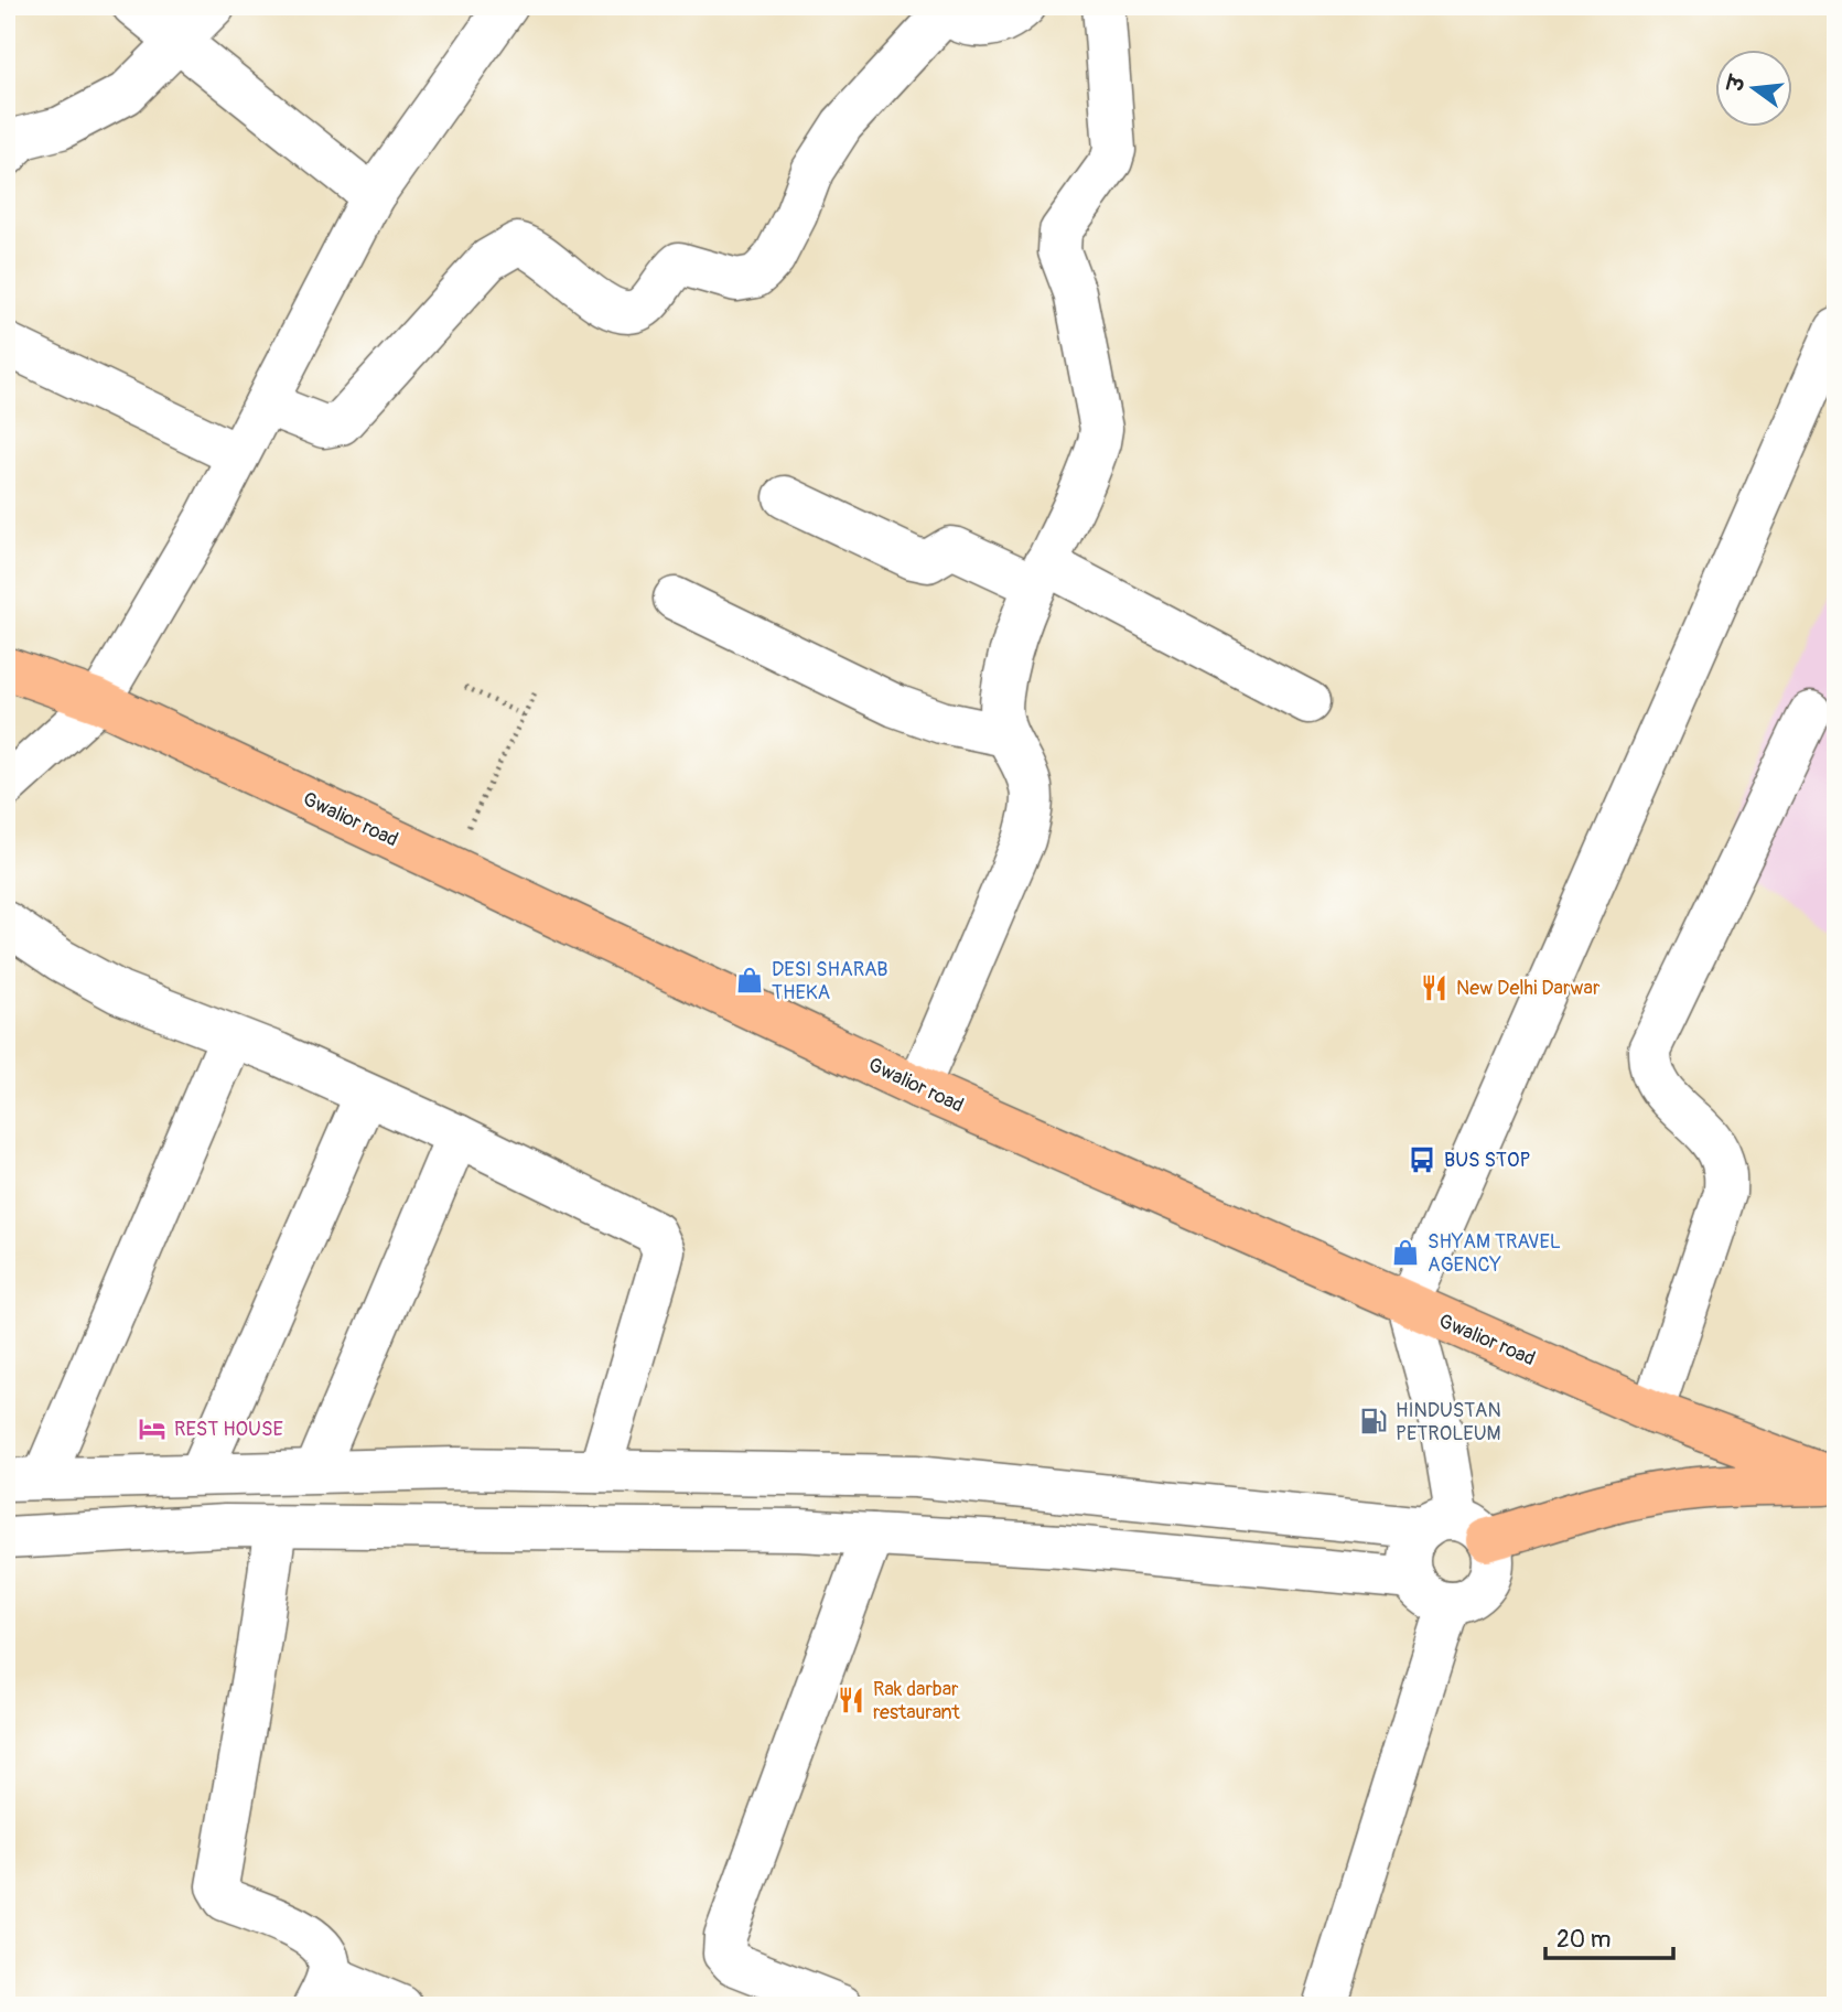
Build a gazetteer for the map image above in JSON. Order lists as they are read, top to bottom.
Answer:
{
  "streets": {
    "main road": ["Gwalior road"]
  },
  "places": {
    "shop": ["DESI SHARAB THEKA", "SHYAM TRAVEL AGENCY"],
    "restaurant": ["New Delhi Darwar", "Rak darbar restaurant"],
    "bus stop": ["BUS STOP"],
    "fuel station": ["HINDUSTAN PETROLEUM"],
    "hotel": ["REST HOUSE"]
  },
  "scale_bar": "20 m",
  "north": "left"
}
